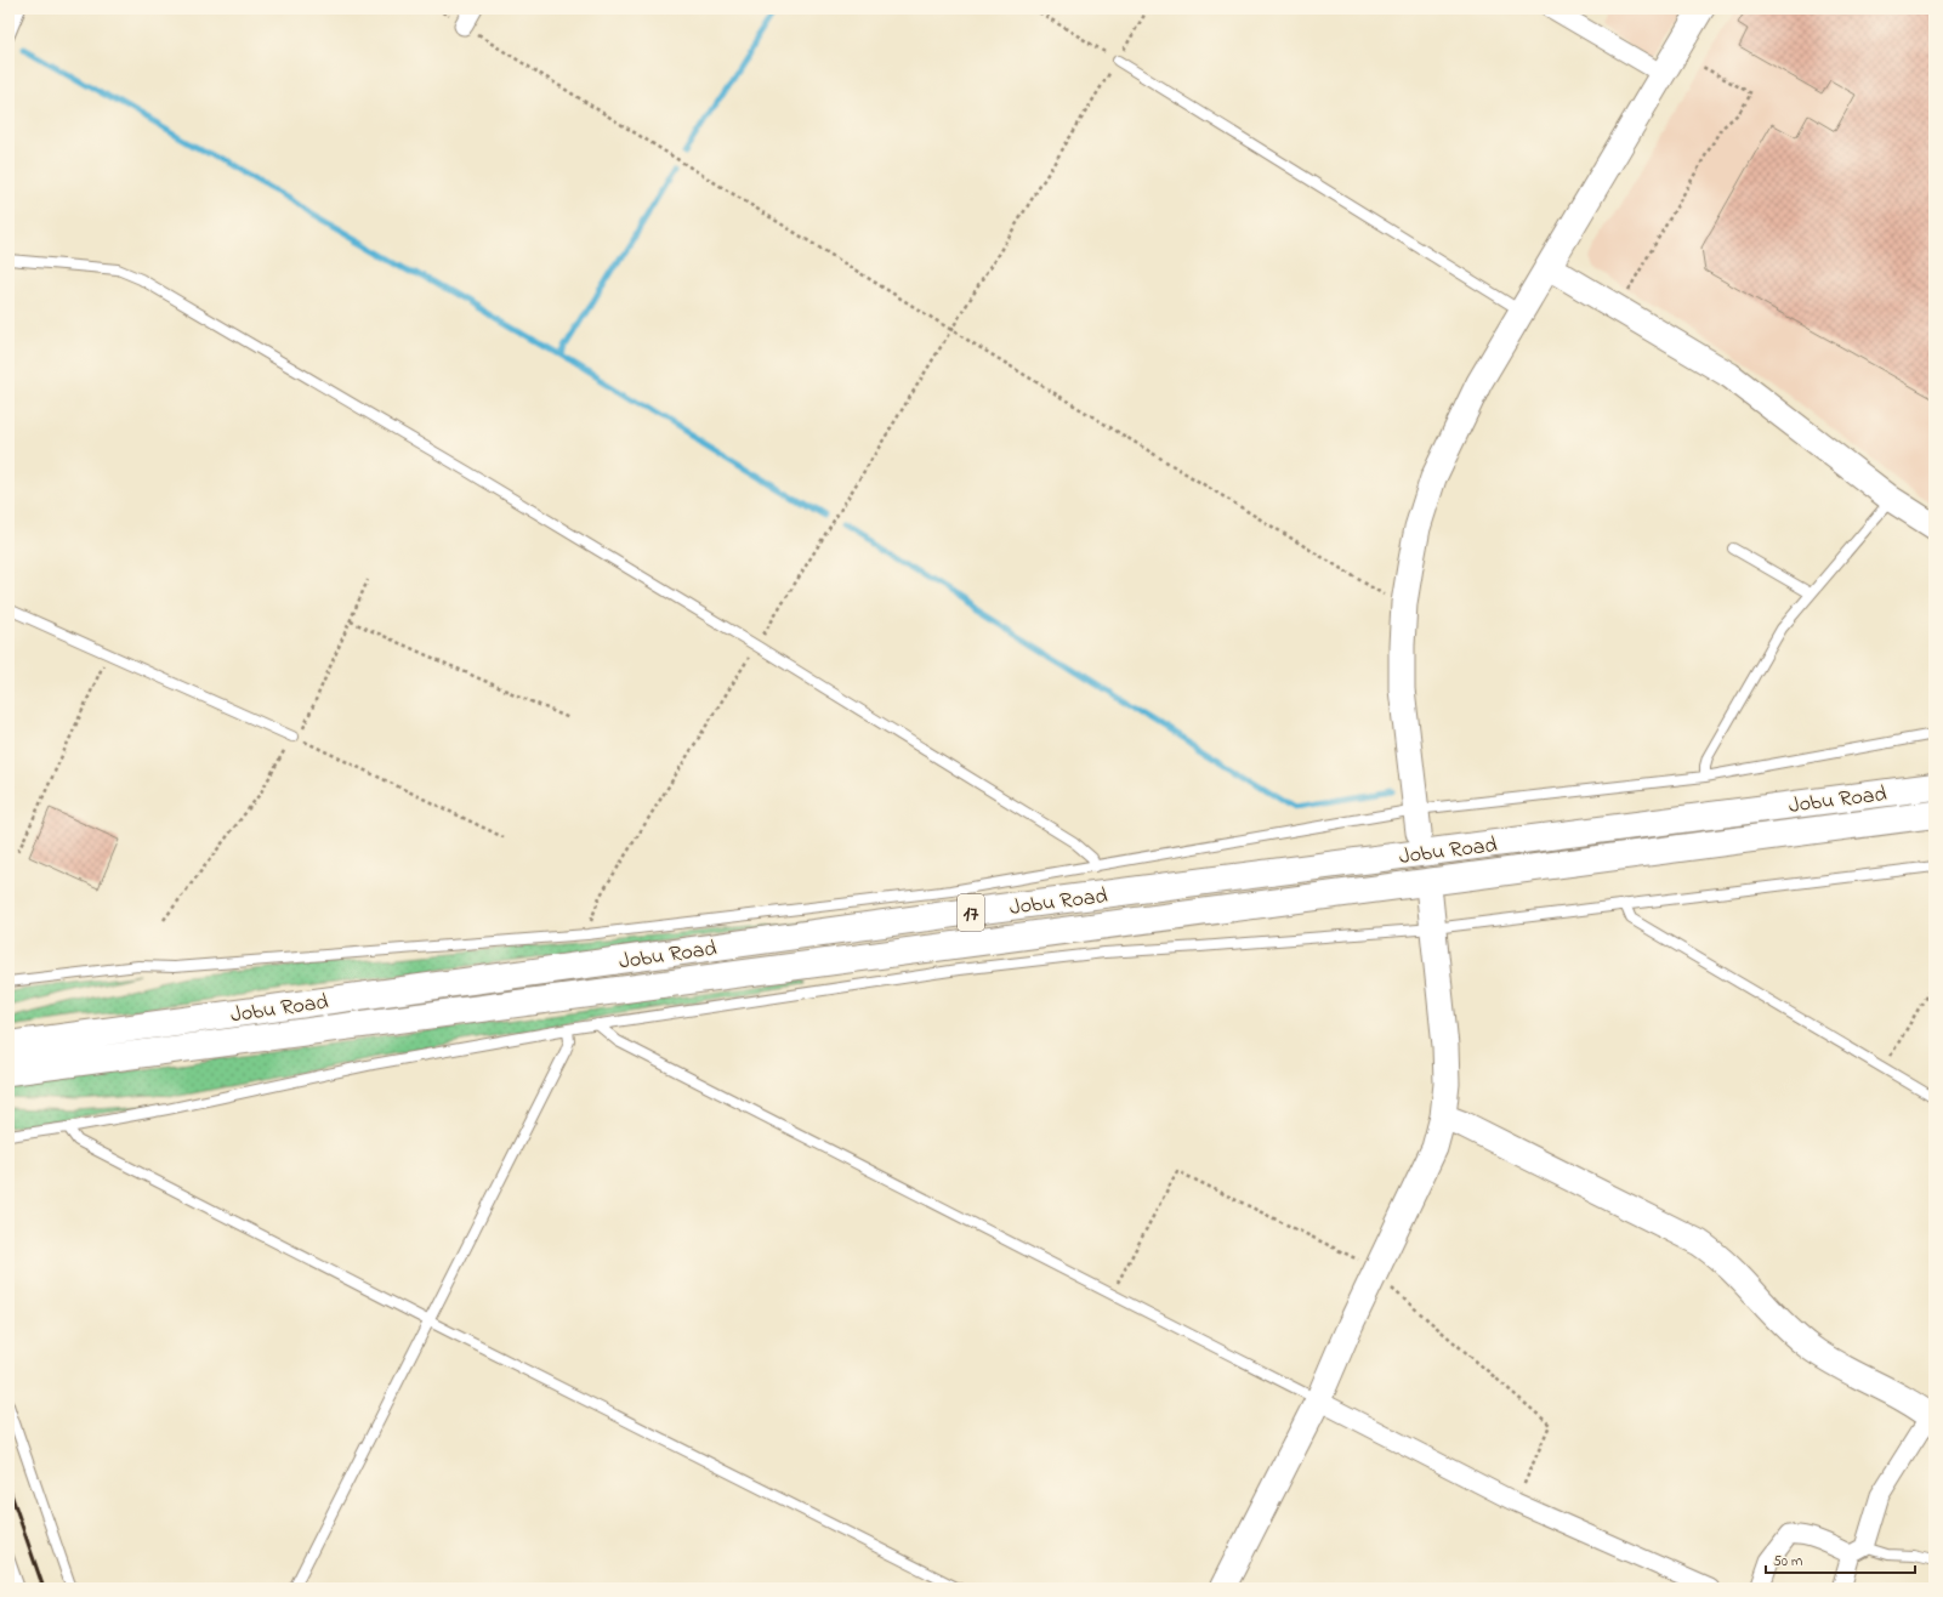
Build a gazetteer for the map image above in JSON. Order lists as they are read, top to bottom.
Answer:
{
  "streets": {
    "highway": ["Jobu Road", "17"]
  },
  "scale_bar": "50 m"
}
